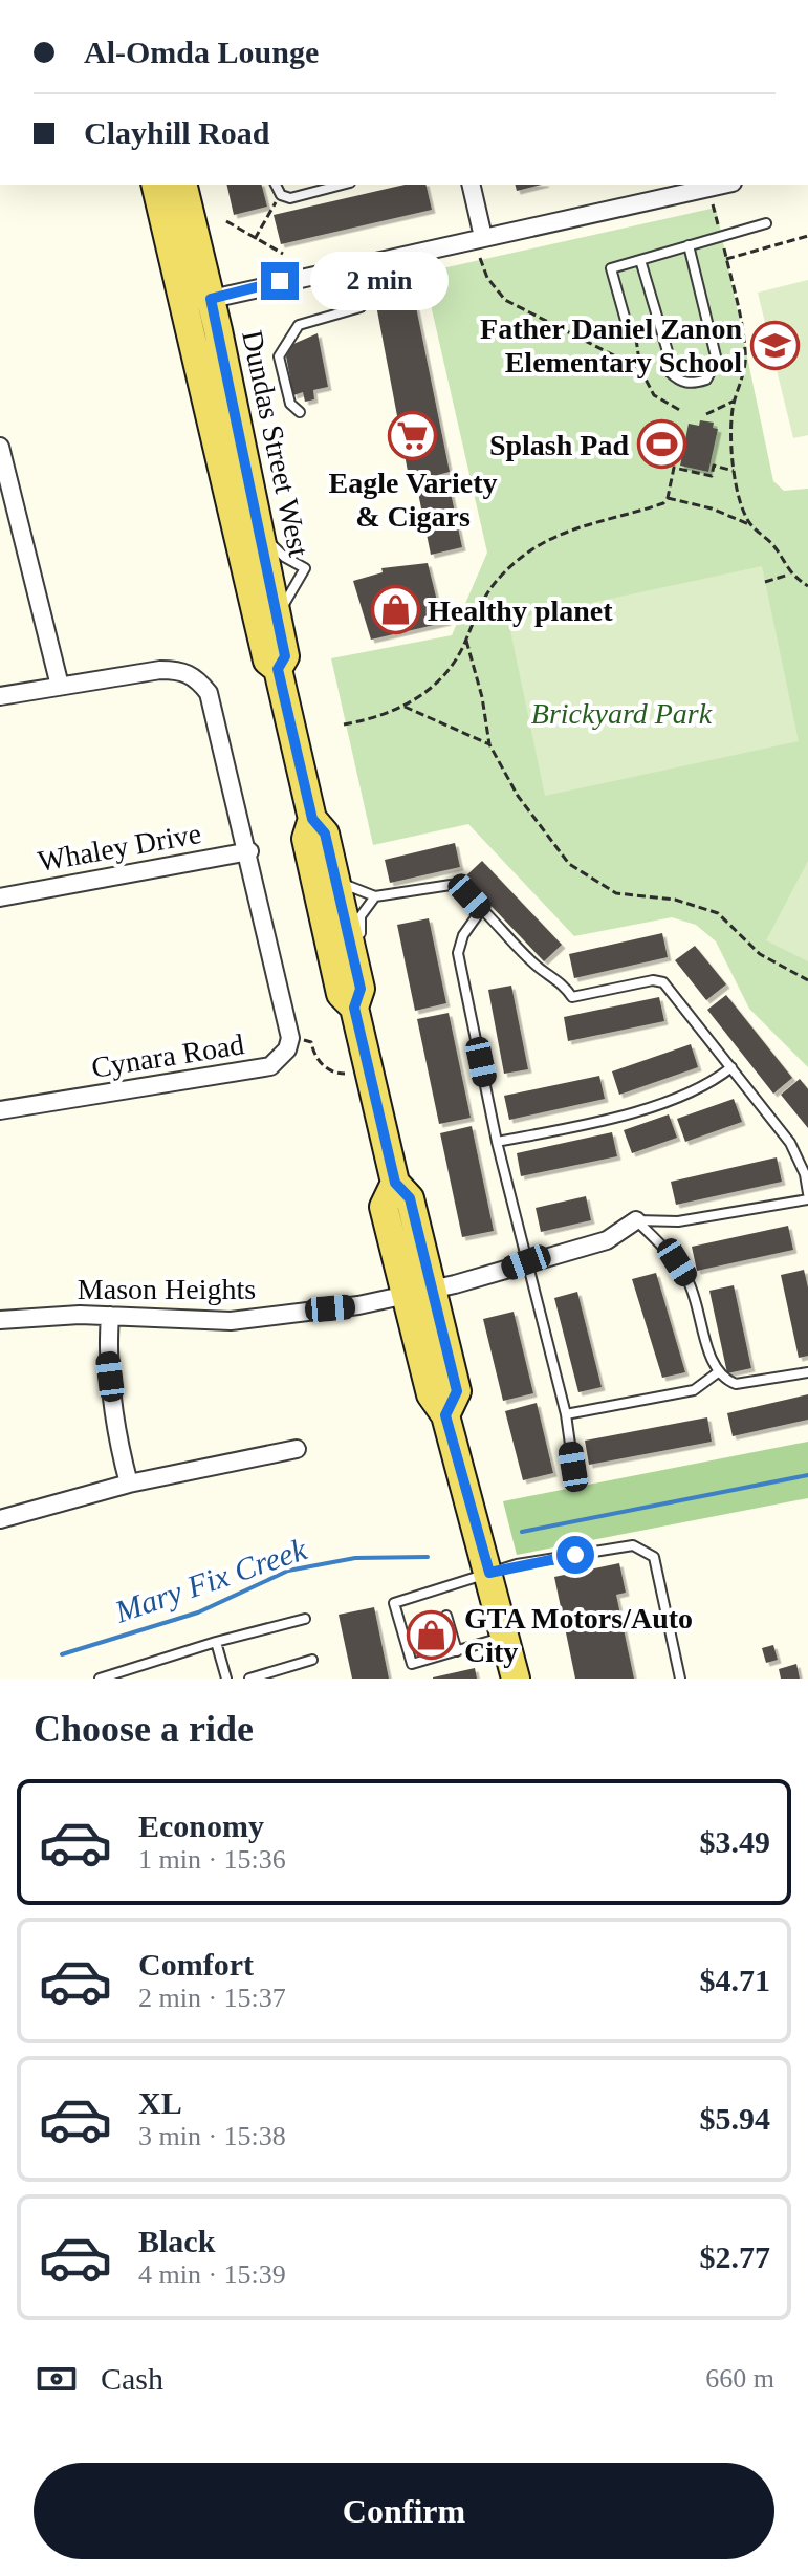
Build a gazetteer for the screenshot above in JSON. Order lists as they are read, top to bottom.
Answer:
{
  "streets": {
    "main road": ["Dundas Street West"],
    "street": ["Whaley Drive", "Cynara Road", "Mason Heights"]
  },
  "crossings": [
    ["Dundas Street West", "Mason Heights"]
  ],
  "water": ["Mary Fix Creek"],
  "parks": ["Brickyard Park"],
  "places": {
    "school or university": ["Father Daniel Zanon Elementary School"],
    "supermarket": ["Eagle Variety & Cigars"],
    "sports": ["Splash Pad"],
    "shop": ["Healthy planet", "GTA Motors/Auto City"]
  },
  "page": {
    "banner": ["Al-Omda Lounge", "Clayhill Road"],
    "bubble": "2 min",
    "heading": "Choose a ride",
    "list": [
      {
        "name": "Economy",
        "note": "1 min · 15:36",
        "value": "$3.49"
      },
      {
        "name": "Comfort",
        "note": "2 min · 15:37",
        "value": "$4.71"
      },
      {
        "name": "XL",
        "note": "3 min · 15:38",
        "value": "$5.94"
      },
      {
        "name": "Black",
        "note": "4 min · 15:39",
        "value": "$2.77"
      }
    ],
    "pay": ["Cash", "660 m"],
    "buttons": "Confirm"
  }
}
